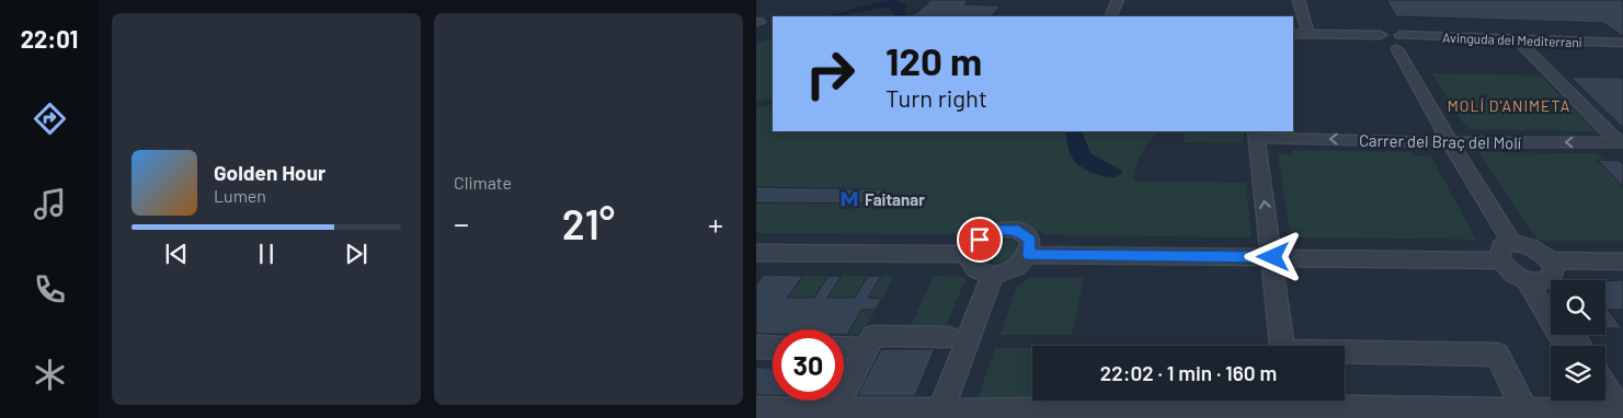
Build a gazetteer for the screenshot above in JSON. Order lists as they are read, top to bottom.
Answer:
{
  "streets": {
    "street": ["Avinguda del Mediterrani", "Carrer del Braç del Molí"]
  },
  "districts": ["MOLÍ D'ANIMETA"],
  "places": {
    "metro station": ["Faitanar"]
  },
  "page": {
    "tabs": "22:01",
    "tile": "Climate",
    "turn": ["120 m", "Turn right"],
    "song": ["Golden Hour", "Lumen"],
    "heat": ["−", "21°", "+"],
    "limit": "30",
    "trip": "22:02 · 1 min · 160 m"
  }
}
